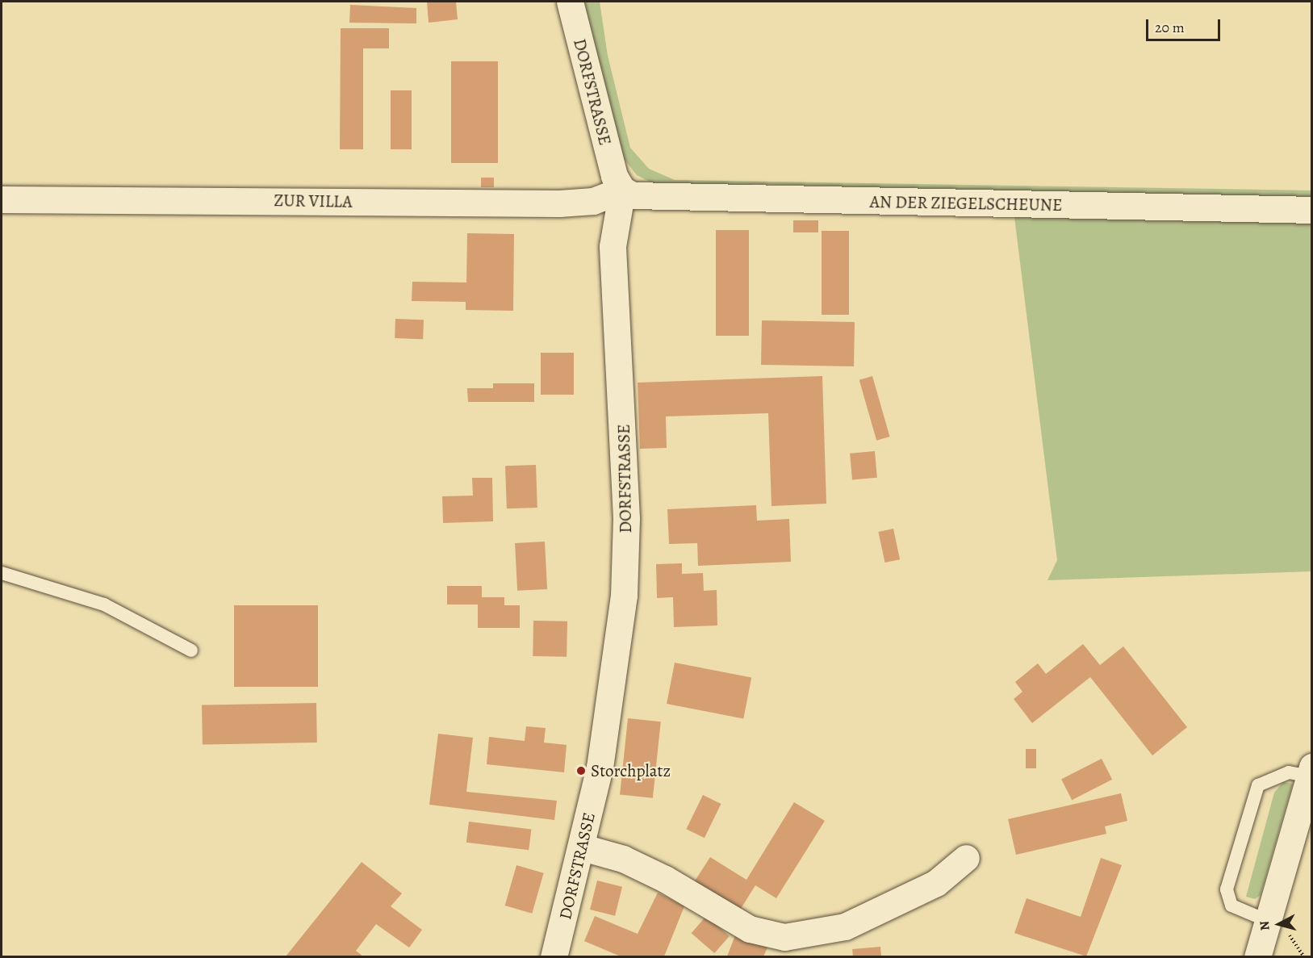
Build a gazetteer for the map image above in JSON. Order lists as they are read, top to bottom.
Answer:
{
  "streets": {
    "street": ["DORFSTRASSE", "ZUR VILLA", "AN DER ZIEGELSCHEUNE"]
  },
  "crossings": [
    ["DORFSTRASSE", "ZUR VILLA"],
    ["DORFSTRASSE", "AN DER ZIEGELSCHEUNE"],
    ["ZUR VILLA", "AN DER ZIEGELSCHEUNE"]
  ],
  "places": ["Storchplatz"],
  "scale_bar": "20 m",
  "north": "left"
}
